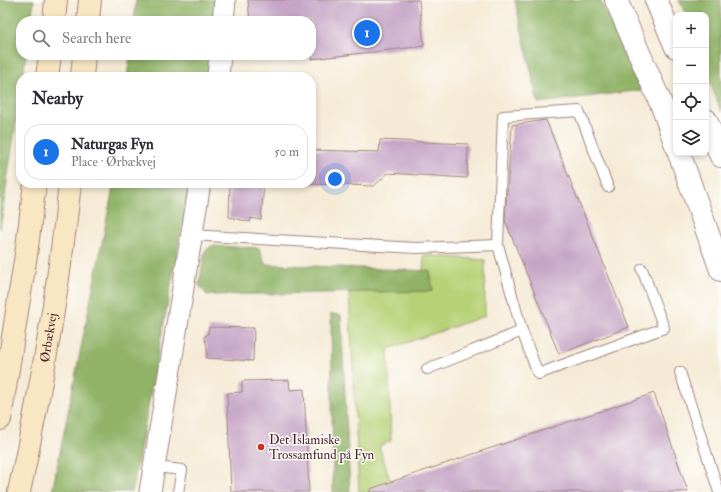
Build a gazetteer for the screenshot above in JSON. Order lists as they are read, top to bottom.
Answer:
{
  "streets": {
    "main road": ["Ørbækvej"]
  },
  "places": ["Det Islamiske Trossamfund på Fyn"],
  "page": {
    "map_buttons": ["+", "−"],
    "search": "Search here",
    "pins": "1",
    "heading": "Nearby",
    "list": [
      {
        "mark": "1",
        "name": "Naturgas Fyn",
        "note": "Place · Ørbækvej",
        "value": "50 m"
      }
    ]
  }
}
